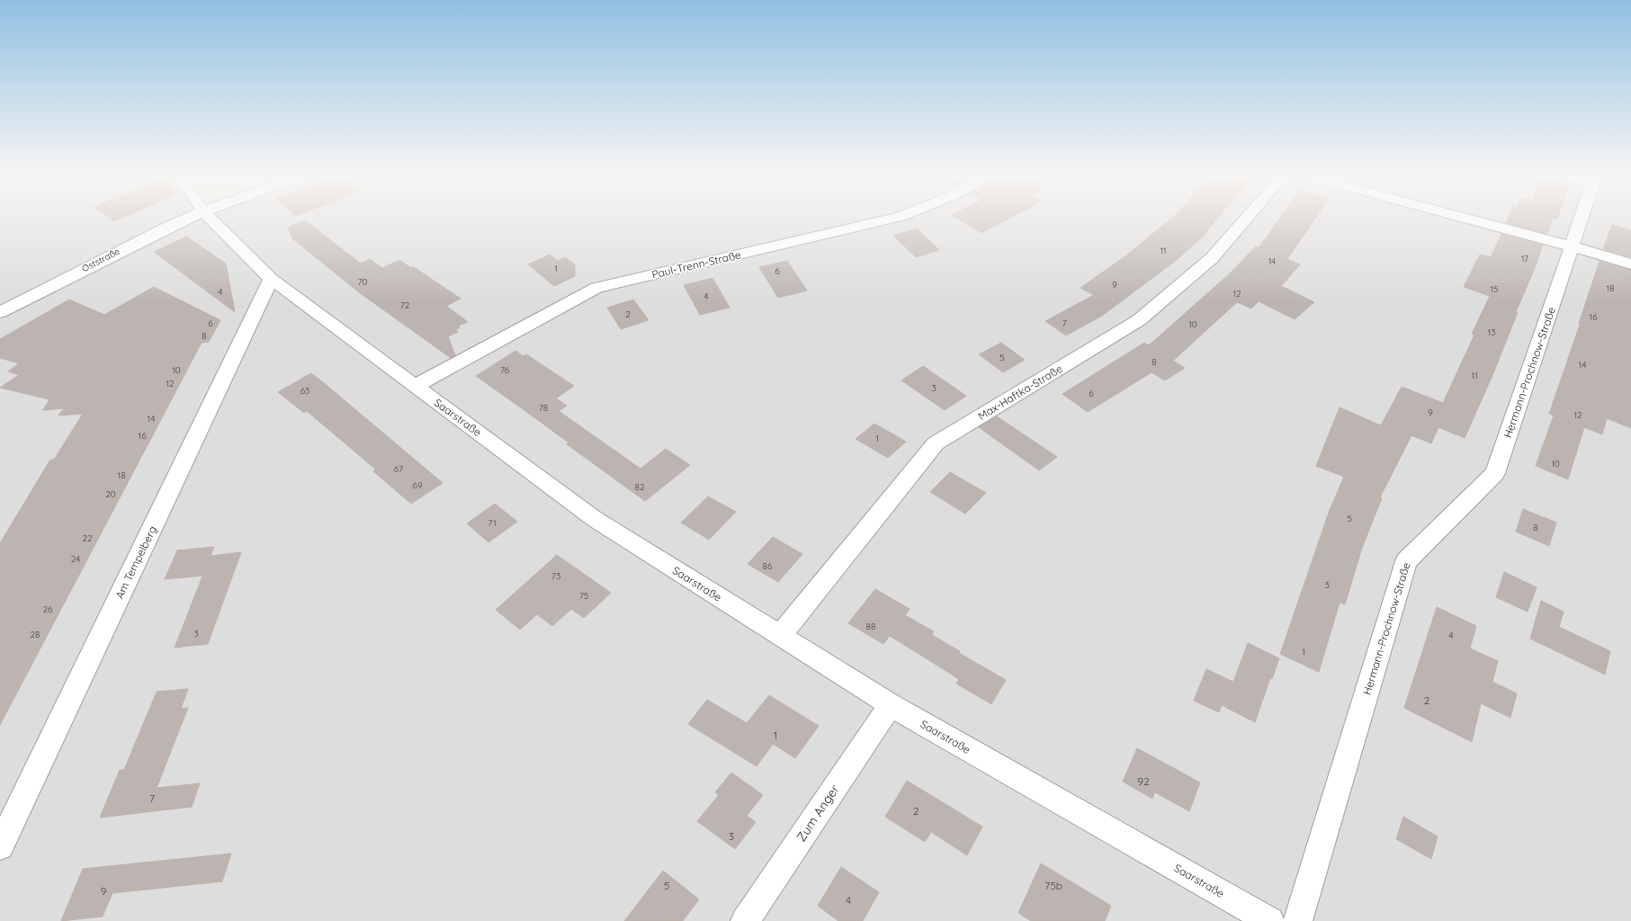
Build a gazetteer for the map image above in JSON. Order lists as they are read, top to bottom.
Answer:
{
  "streets": {
    "street": [
      "Oststraße",
      "Paul-Trenn-Straße",
      "Hermann-Prochnow-Straße",
      "Max-Haftka-Straße",
      "Saarstraße",
      "Am Tempelberg",
      "Zum Anger"
    ]
  },
  "crossings": [
    ["Paul-Trenn-Straße", "Saarstraße"],
    ["Max-Haftka-Straße", "Saarstraße"],
    ["Saarstraße", "Am Tempelberg"],
    ["Saarstraße", "Zum Anger"]
  ],
  "house_numbers": [
    "11",
    "17",
    "14",
    "1",
    "6",
    "70",
    "9",
    "18",
    "15",
    "4",
    "12",
    "4",
    "72",
    "2",
    "16",
    "6",
    "7",
    "10",
    "13",
    "8",
    "5",
    "8",
    "14",
    "10",
    "76",
    "11",
    "12",
    "3",
    "63",
    "6",
    "78",
    "9",
    "12",
    "14",
    "16",
    "1",
    "10",
    "67",
    "18",
    "69",
    "82",
    "20",
    "5",
    "71",
    "8",
    "22",
    "24",
    "86",
    "73",
    "3",
    "75",
    "26",
    "88",
    "3",
    "28",
    "4",
    "1",
    "2",
    "1",
    "92",
    "7",
    "2",
    "3",
    "5",
    "75b",
    "9",
    "4"
  ]
}
